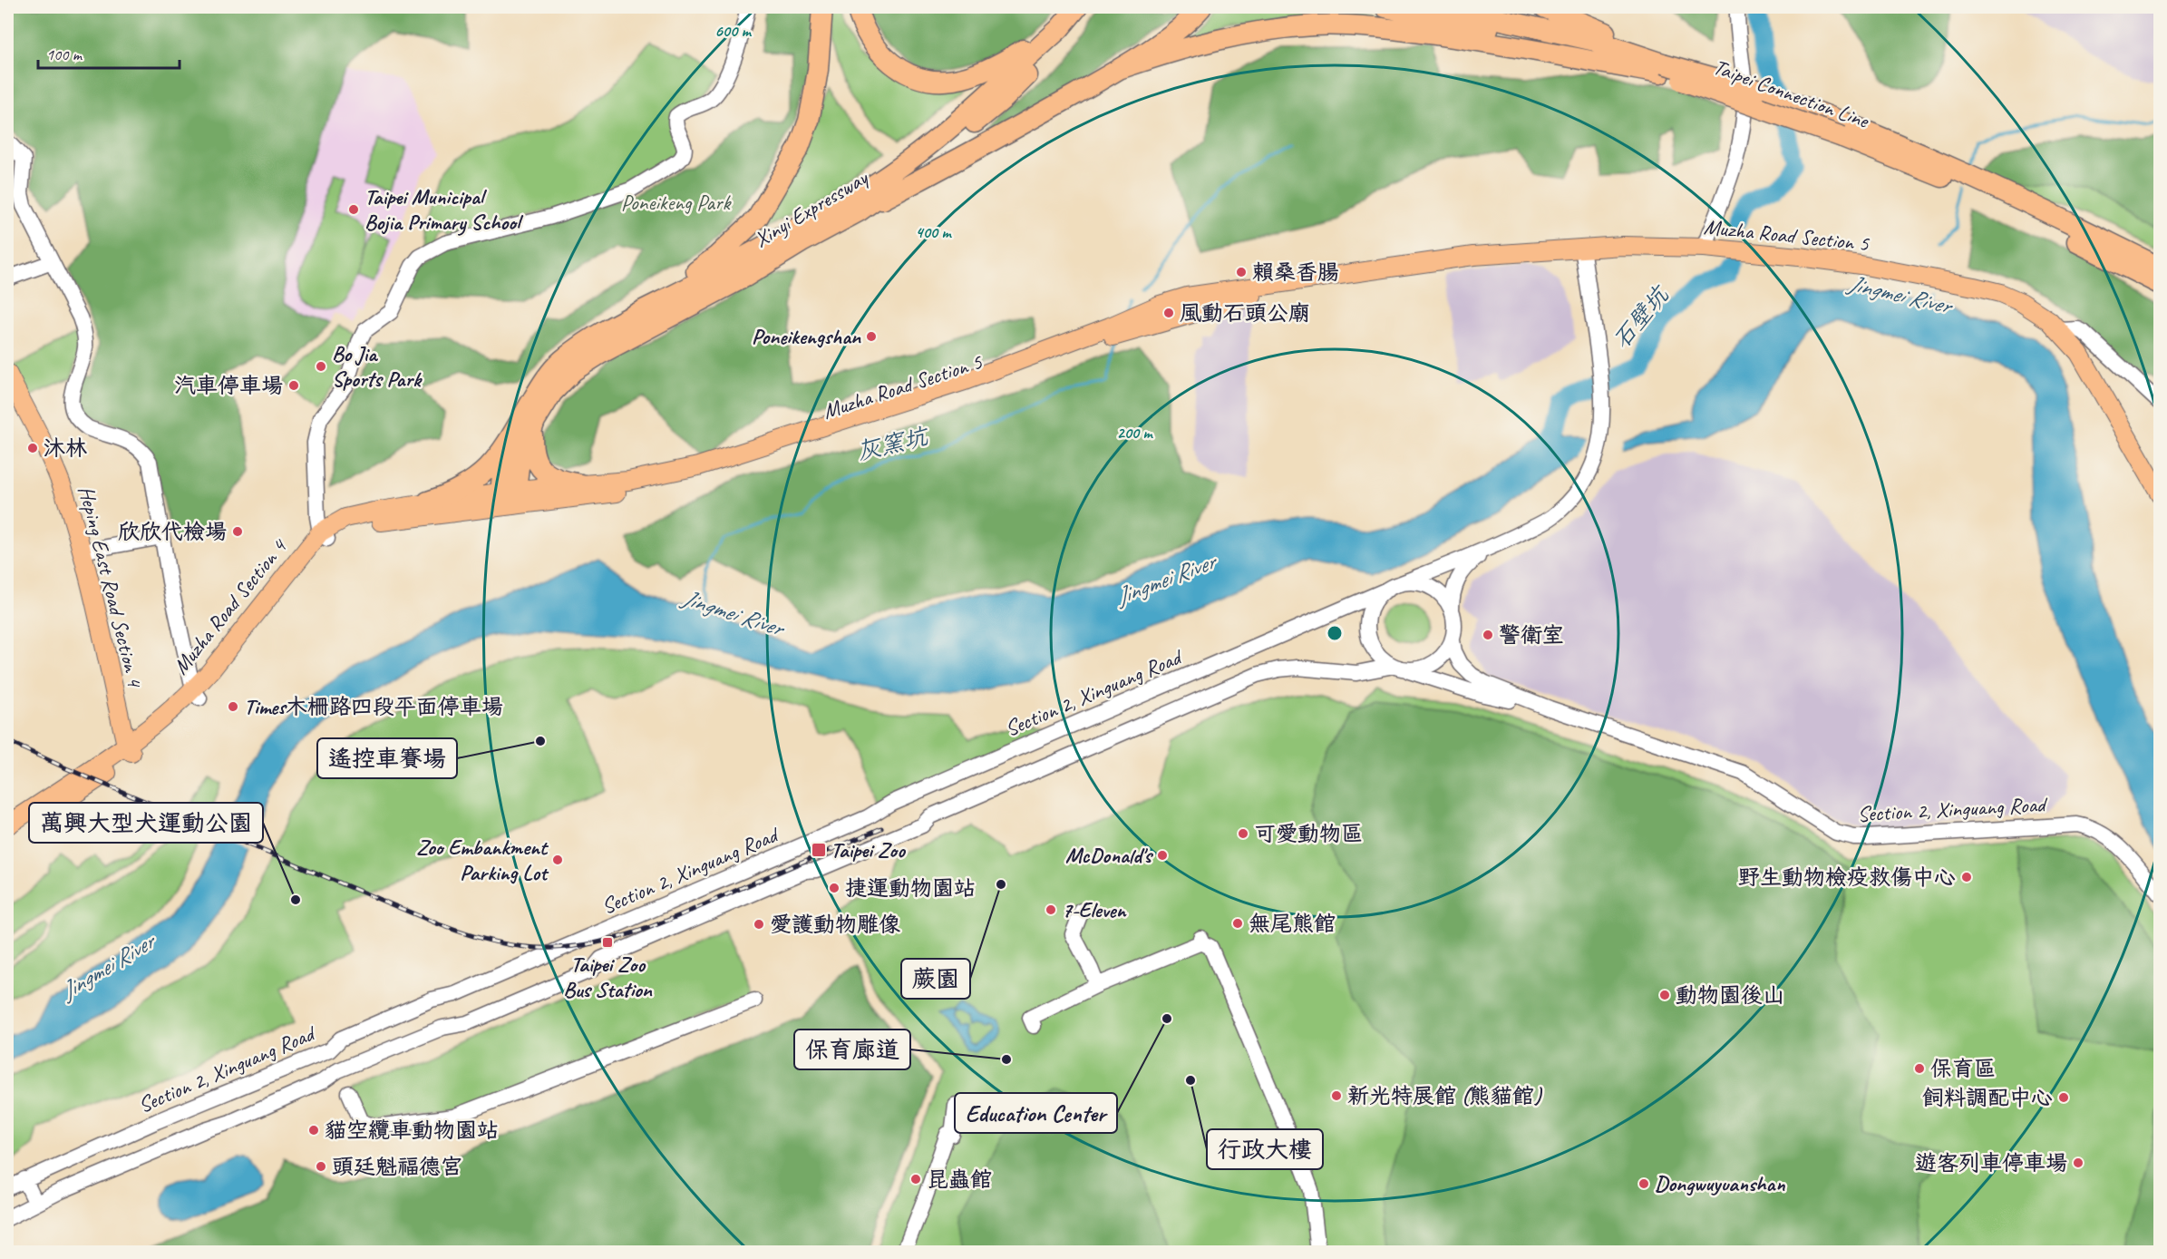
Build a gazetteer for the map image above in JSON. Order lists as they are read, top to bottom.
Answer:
{
  "streets": {
    "highway": ["Taipei Connection Line", "Xinyi Expressway"],
    "main road": ["Muzha Road Section 5", "Heping East Road Section 4", "Muzha Road Section 4"],
    "street": ["Section 2, Xinguang Road"]
  },
  "crossings": [
    ["Muzha Road Section 5", "Muzha Road Section 4"],
    ["Muzha Road Section 5", "Section 2, Xinguang Road"],
    ["Heping East Road Section 4", "Muzha Road Section 4"]
  ],
  "water": ["Jingmei River", "石壁坑", "灰窯坑"],
  "parks": ["Poneikeng Park"],
  "places": {
    "other": [
      "Taipei Municipal Bojia Primary School",
      "賴桑香腸",
      "風動石頭公廟",
      "Poneikengshan",
      "Bo Jia Sports Park",
      "汽車停車場",
      "沐林",
      "欣欣代檢場",
      "警衛室",
      "Times木柵路四段平面停車場",
      "遙控車賽場",
      "可愛動物區",
      "McDonald's",
      "Zoo Embankment Parking Lot",
      "野生動物檢疫救傷中心",
      "蕨園",
      "捷運動物園站",
      "萬興大型犬運動公園",
      "7-Eleven",
      "無尾熊館",
      "愛護動物雕像",
      "動物園後山",
      "Education Center",
      "保育廊道",
      "保育區",
      "行政大樓",
      "新光特展館 (熊貓館)",
      "飼料調配中心",
      "貓空纜車動物園站",
      "遊客列車停車場",
      "頭廷魁福德宮",
      "昆蟲館",
      "Dongwuyuanshan"
    ],
    "transit": ["Taipei Zoo", "Taipei Zoo Bus Station"]
  },
  "scale_bar": "100 m",
  "rings": ["600 m", "400 m", "200 m"]
}
